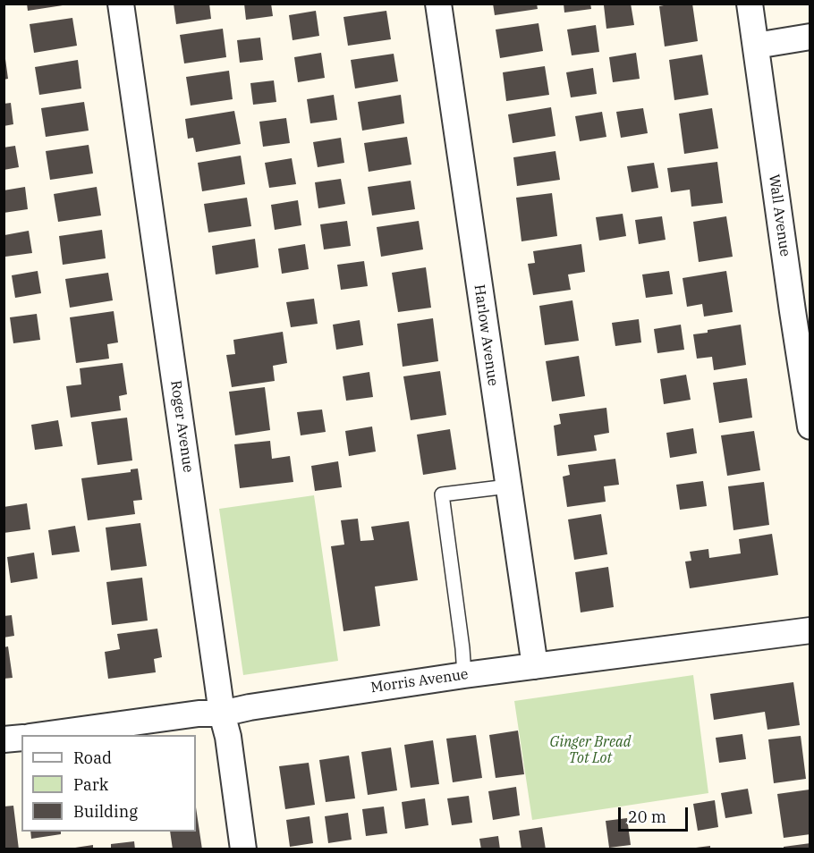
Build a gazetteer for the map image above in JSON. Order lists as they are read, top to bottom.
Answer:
{
  "streets": {
    "street": [
      "Wall Avenue",
      "Harlow Avenue",
      "Roger Avenue",
      "Morris Avenue"
    ]
  },
  "crossings": [
    ["Harlow Avenue", "Morris Avenue"],
    ["Roger Avenue", "Morris Avenue"]
  ],
  "parks": ["Ginger Bread Tot Lot"],
  "legend": ["Road", "Park", "Building"],
  "scale_bar": "20 m"
}
